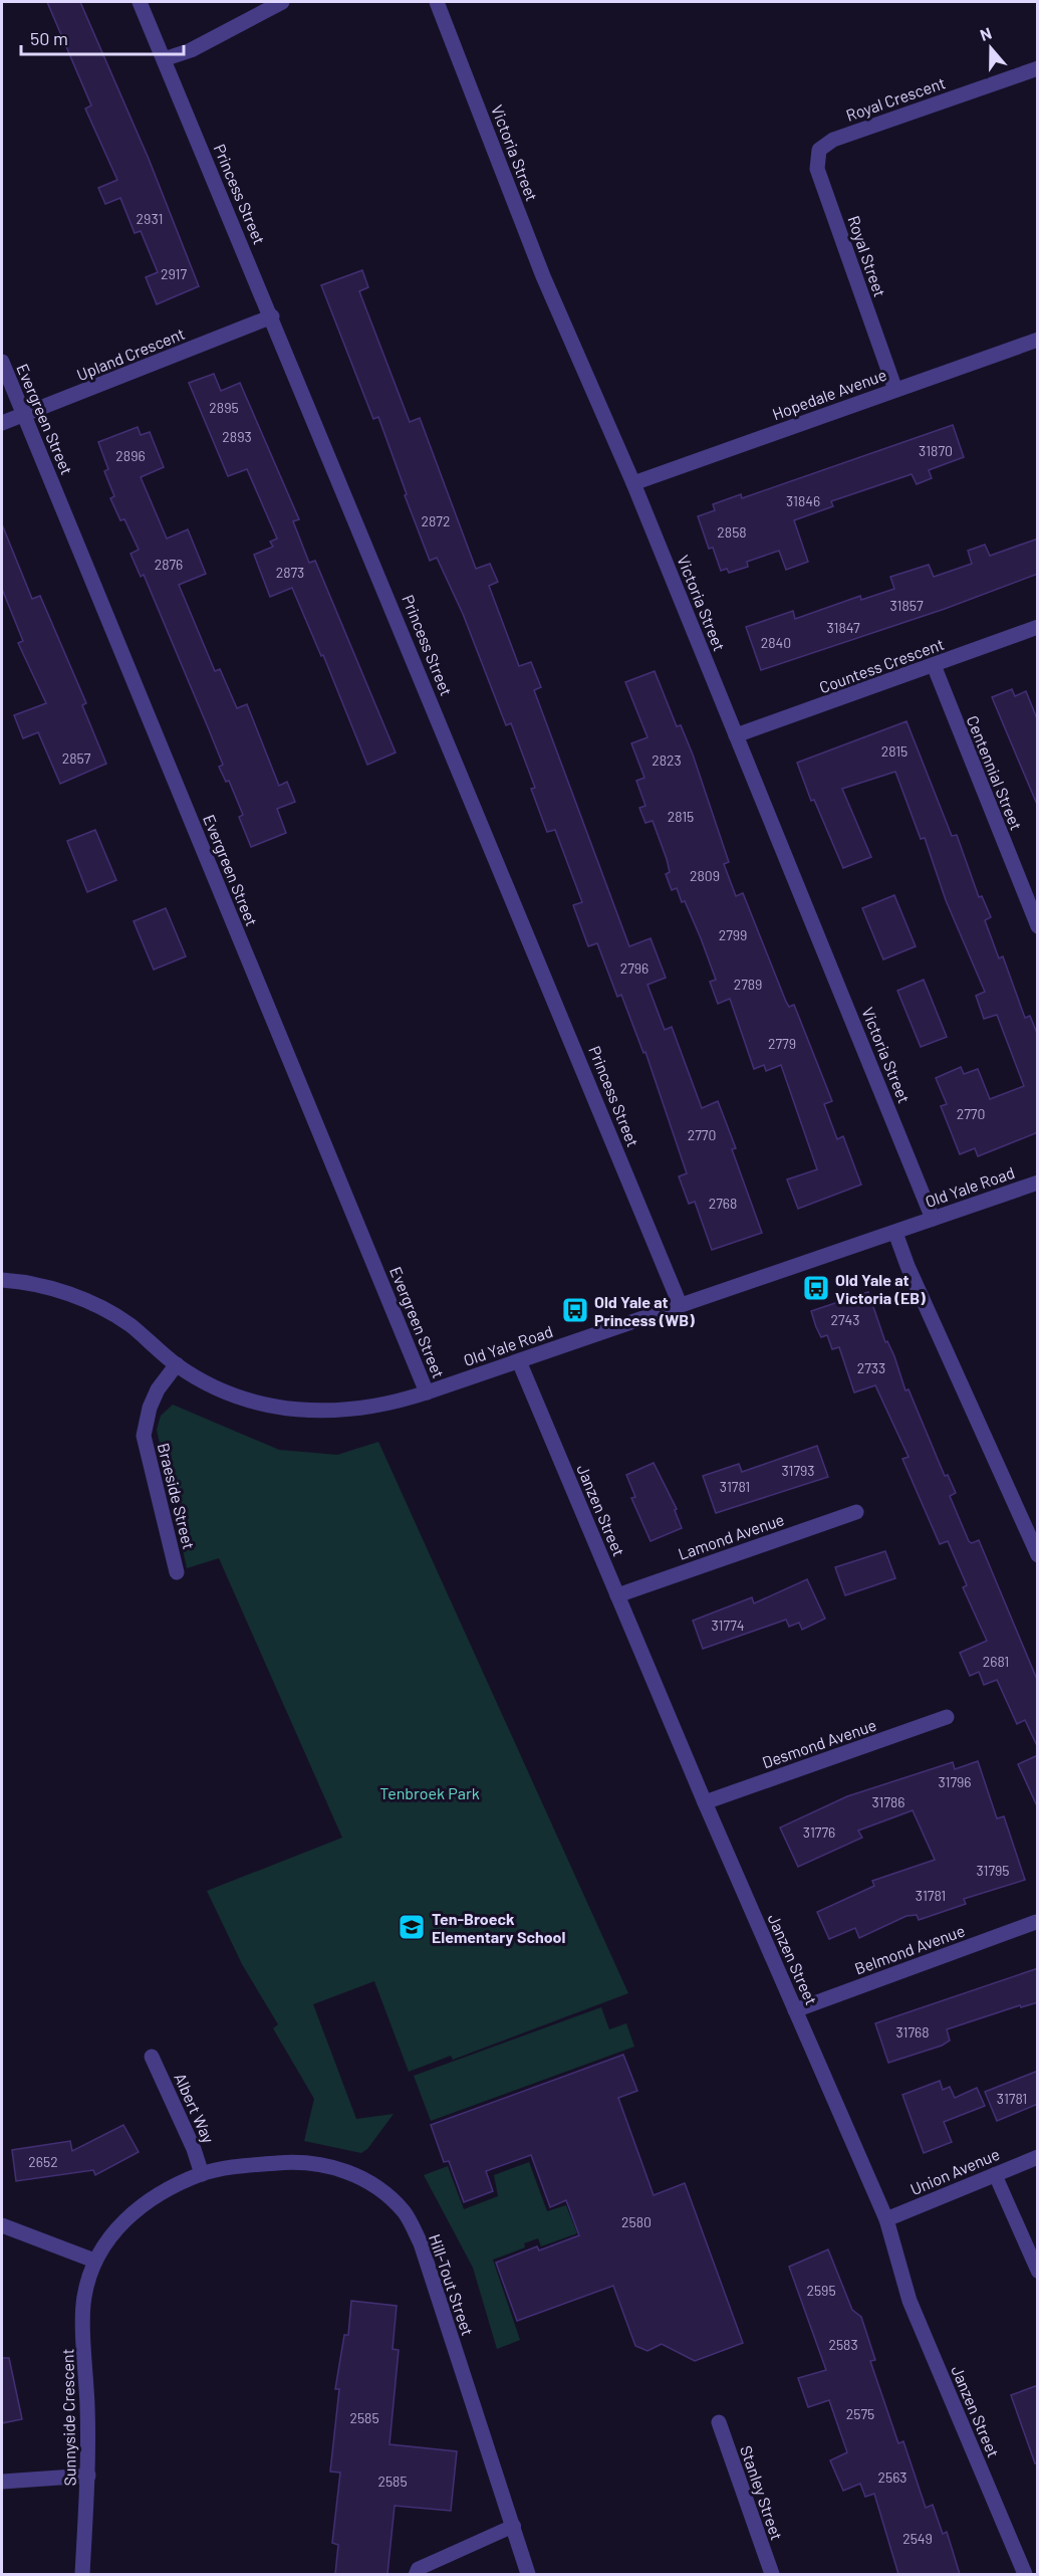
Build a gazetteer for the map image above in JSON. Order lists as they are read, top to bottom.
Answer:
{
  "streets": {
    "street": [
      "Royal Crescent",
      "Victoria Street",
      "Princess Street",
      "Royal Street",
      "Upland Crescent",
      "Hopedale Avenue",
      "Evergreen Street",
      "Countess Crescent",
      "Centennial Street",
      "Old Yale Road",
      "Braeside Street",
      "Janzen Street",
      "Lamond Avenue",
      "Desmond Avenue",
      "Belmond Avenue",
      "Albert Way",
      "Union Avenue",
      "Hill-Tout Street",
      "Sunnyside Crescent",
      "Stanley Street"
    ]
  },
  "crossings": [
    ["Royal Crescent", "Royal Street"],
    ["Victoria Street", "Hopedale Avenue"],
    ["Victoria Street", "Countess Crescent"],
    ["Victoria Street", "Old Yale Road"],
    ["Princess Street", "Upland Crescent"],
    ["Princess Street", "Old Yale Road"],
    ["Royal Street", "Hopedale Avenue"],
    ["Upland Crescent", "Evergreen Street"],
    ["Evergreen Street", "Old Yale Road"],
    ["Countess Crescent", "Centennial Street"],
    ["Old Yale Road", "Braeside Street"],
    ["Old Yale Road", "Janzen Street"],
    ["Janzen Street", "Lamond Avenue"],
    ["Janzen Street", "Desmond Avenue"],
    ["Janzen Street", "Belmond Avenue"],
    ["Janzen Street", "Union Avenue"],
    ["Albert Way", "Hill-Tout Street"],
    ["Hill-Tout Street", "Sunnyside Crescent"]
  ],
  "parks": ["Tenbroek Park"],
  "places": {
    "bus stop": ["Old Yale at Victoria (EB)", "Old Yale at Princess (WB)"],
    "school or university": ["Ten-Broeck Elementary School"]
  },
  "house_numbers": [
    "2931",
    "2917",
    "2895",
    "2893",
    "31870",
    "2896",
    "31846",
    "2872",
    "2858",
    "2876",
    "2873",
    "31857",
    "31847",
    "2840",
    "2815",
    "2857",
    "2823",
    "2815",
    "2809",
    "2799",
    "2796",
    "2789",
    "2779",
    "2770",
    "2770",
    "2768",
    "2743",
    "2733",
    "31793",
    "31781",
    "31774",
    "2681",
    "31796",
    "31786",
    "31776",
    "31795",
    "31781",
    "31768",
    "31781",
    "2652",
    "2580",
    "2595",
    "2583",
    "2575",
    "2585",
    "2563",
    "2585",
    "2549"
  ],
  "scale_bar": "50 m",
  "north": "top"
}
